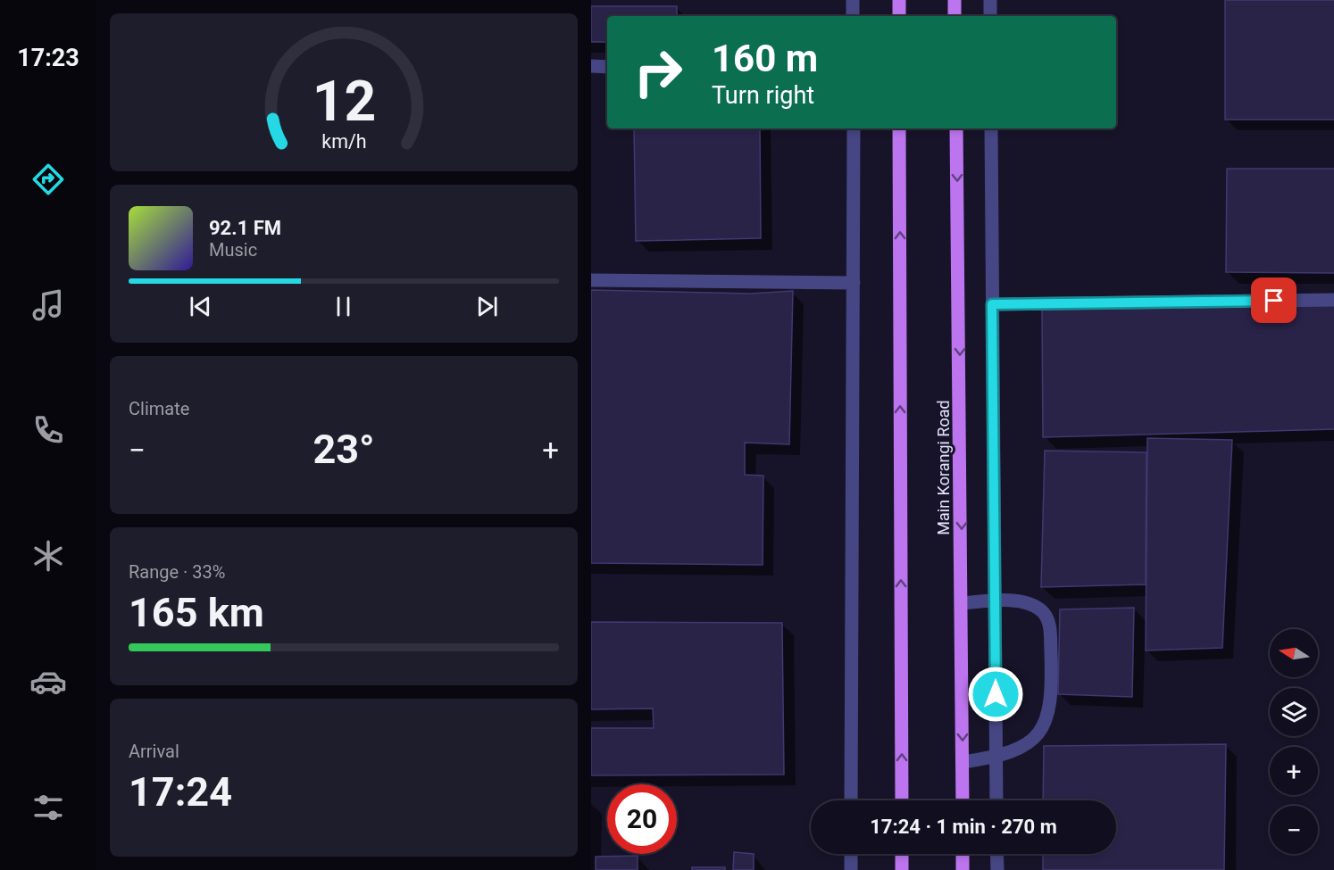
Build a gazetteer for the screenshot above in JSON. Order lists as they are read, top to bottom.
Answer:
{
  "streets": {
    "main road": ["Main Korangi Road"]
  },
  "north": "left",
  "page": {
    "tabs": "17:23",
    "turn": ["160 m", "Turn right"],
    "song": ["92.1 FM", "Music"],
    "tile": [
      "Climate",
      ["Range · 33%", "165 km"],
      ["Arrival", "17:24"]
    ],
    "heat": ["−", "23°", "+"],
    "map_buttons": ["+", "−"],
    "limit": "20",
    "trip": "17:24 · 1 min · 270 m",
    "gauge": ["12", "km/h"]
  }
}
